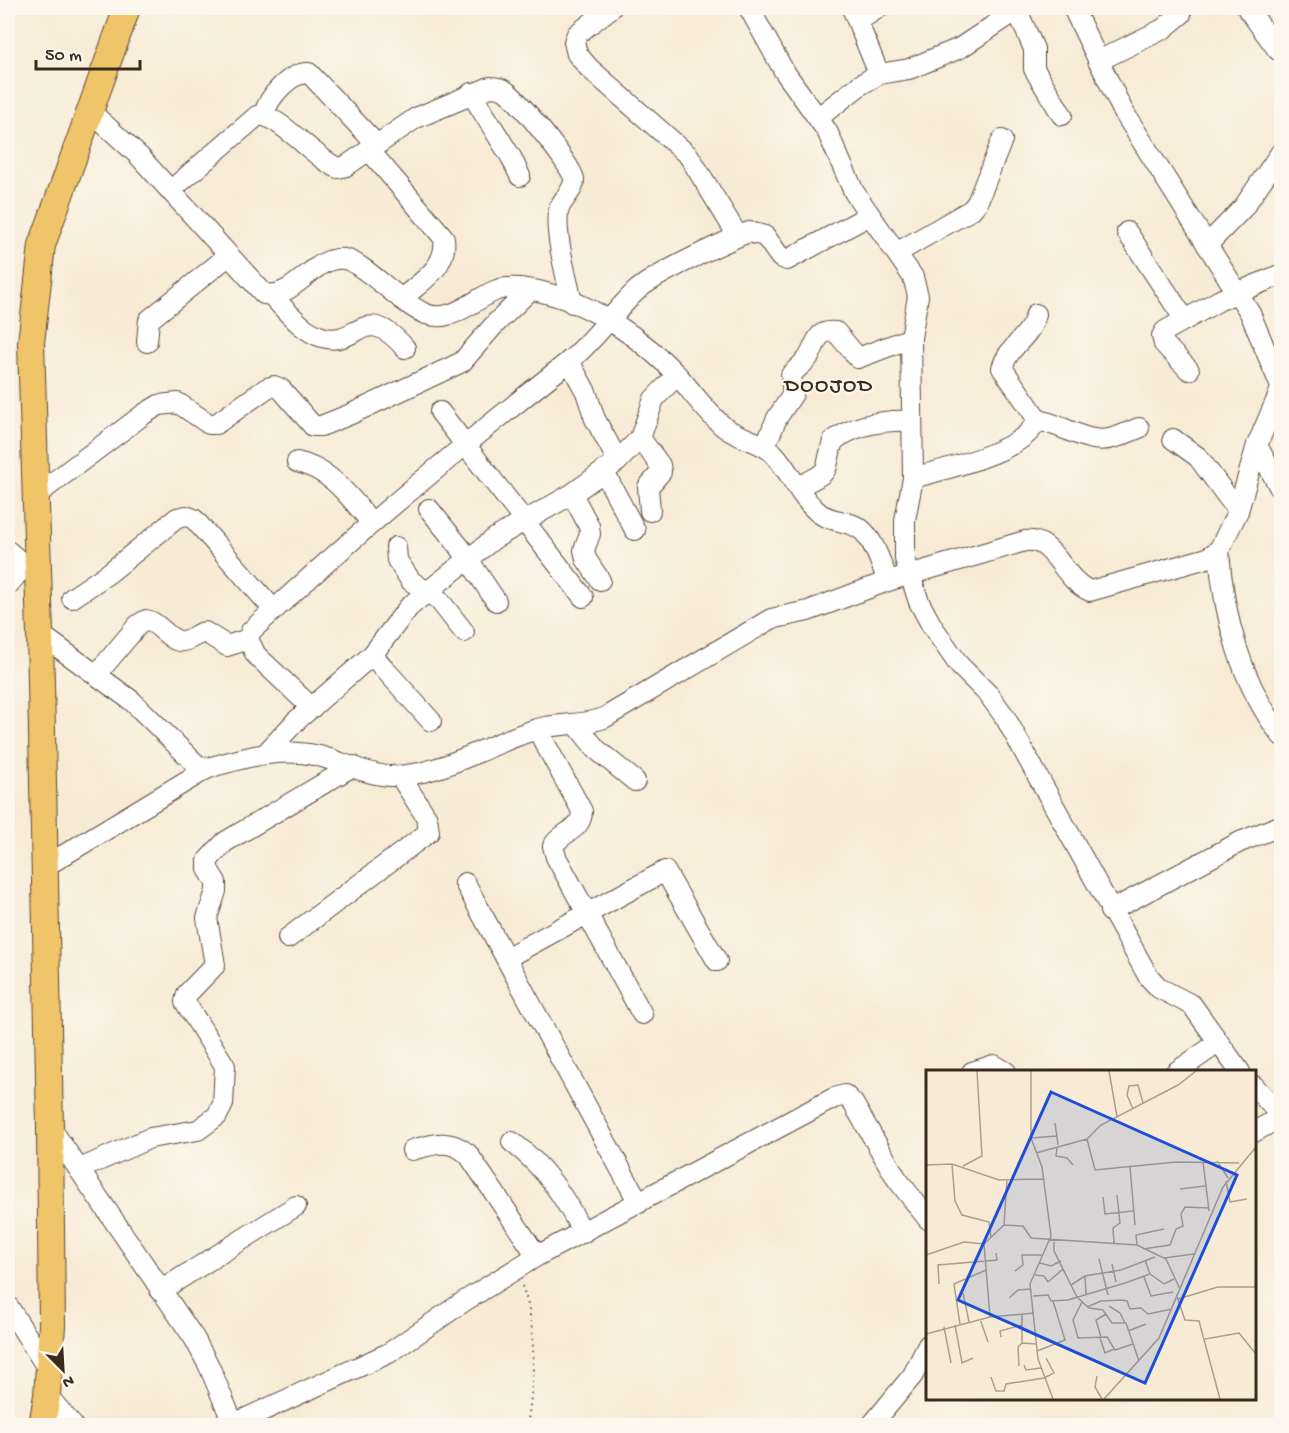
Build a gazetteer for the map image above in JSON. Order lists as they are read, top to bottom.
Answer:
{
  "districts": ["DOOJOD"],
  "scale_bar": "50 m",
  "north": "bottom right"
}
